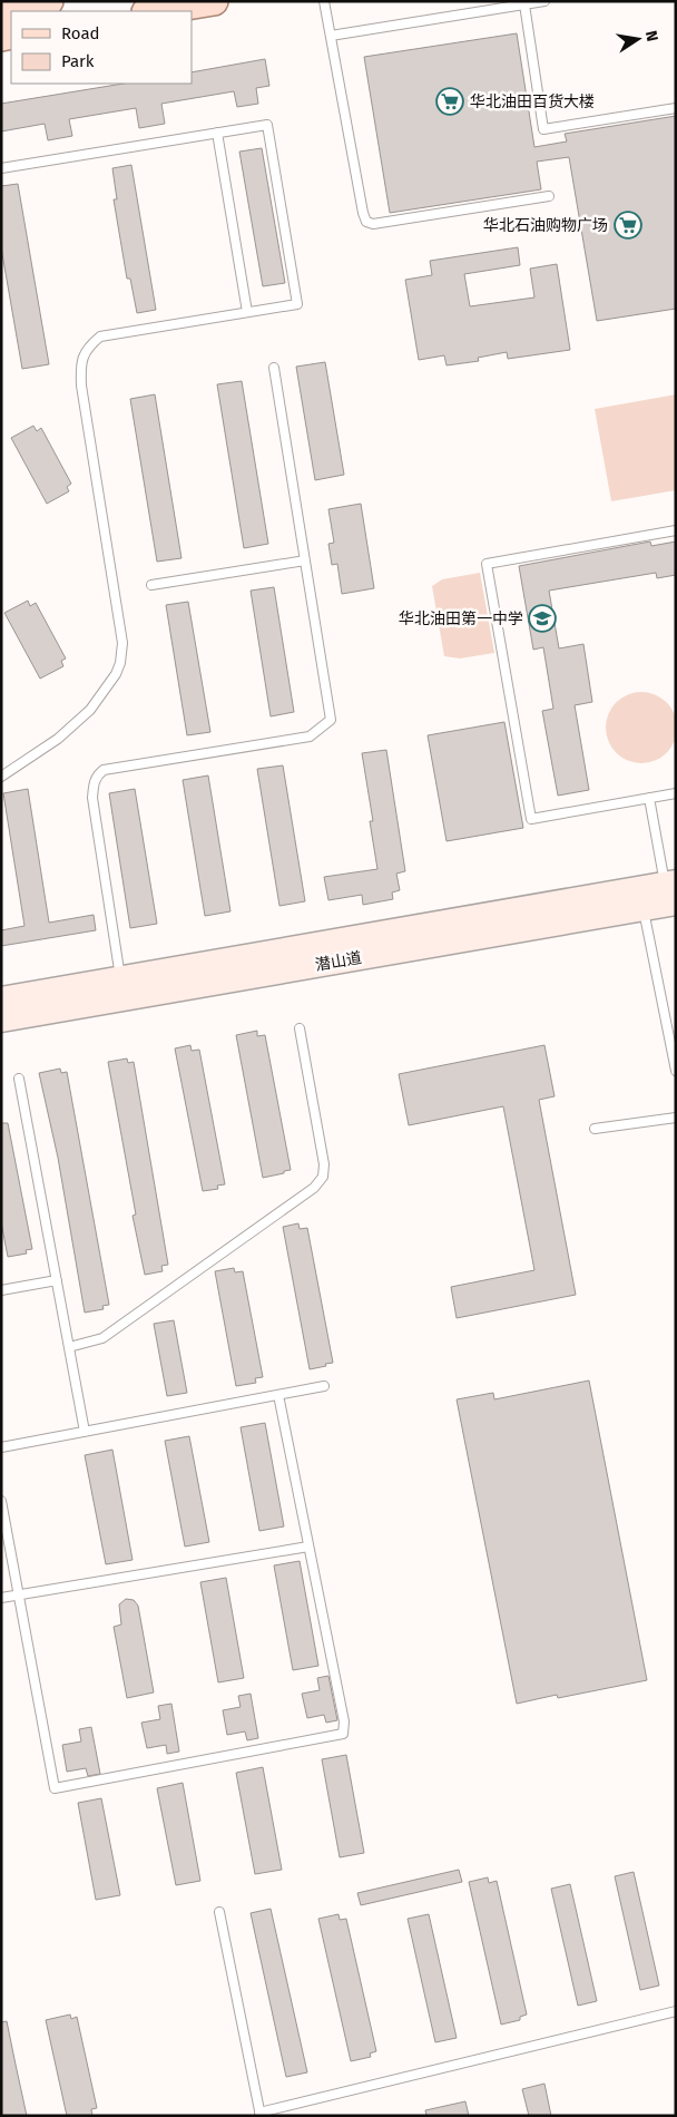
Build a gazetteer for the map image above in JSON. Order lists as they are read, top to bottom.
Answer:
{
  "streets": {
    "main road": ["潜山道"]
  },
  "places": {
    "supermarket": ["华北油田百货大楼", "华北石油购物广场"],
    "school or university": ["华北油田第一中学"]
  },
  "legend": ["Road", "Park"],
  "north": "right"
}
